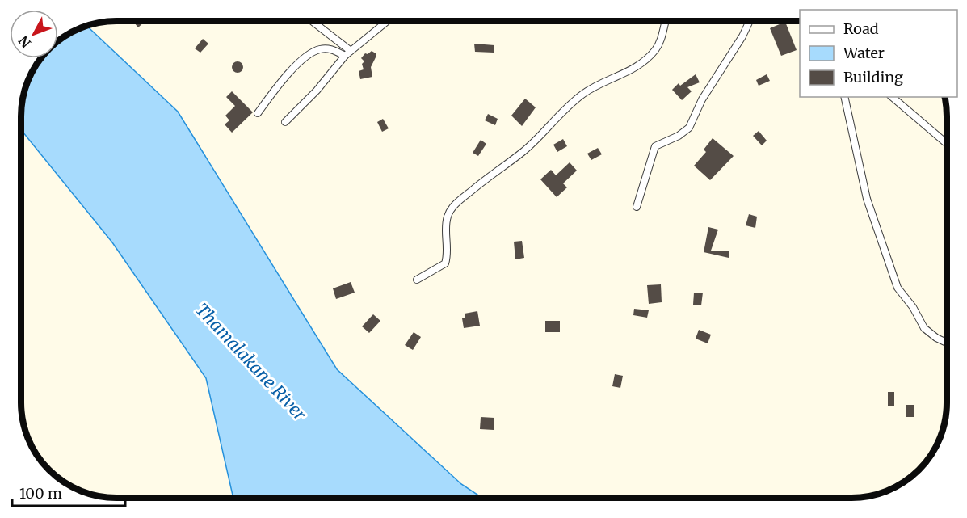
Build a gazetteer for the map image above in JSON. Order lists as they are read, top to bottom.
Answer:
{
  "water": ["Thamalakane River"],
  "legend": ["Road", "Water", "Building"],
  "scale_bar": "100 m",
  "north": "bottom left"
}
